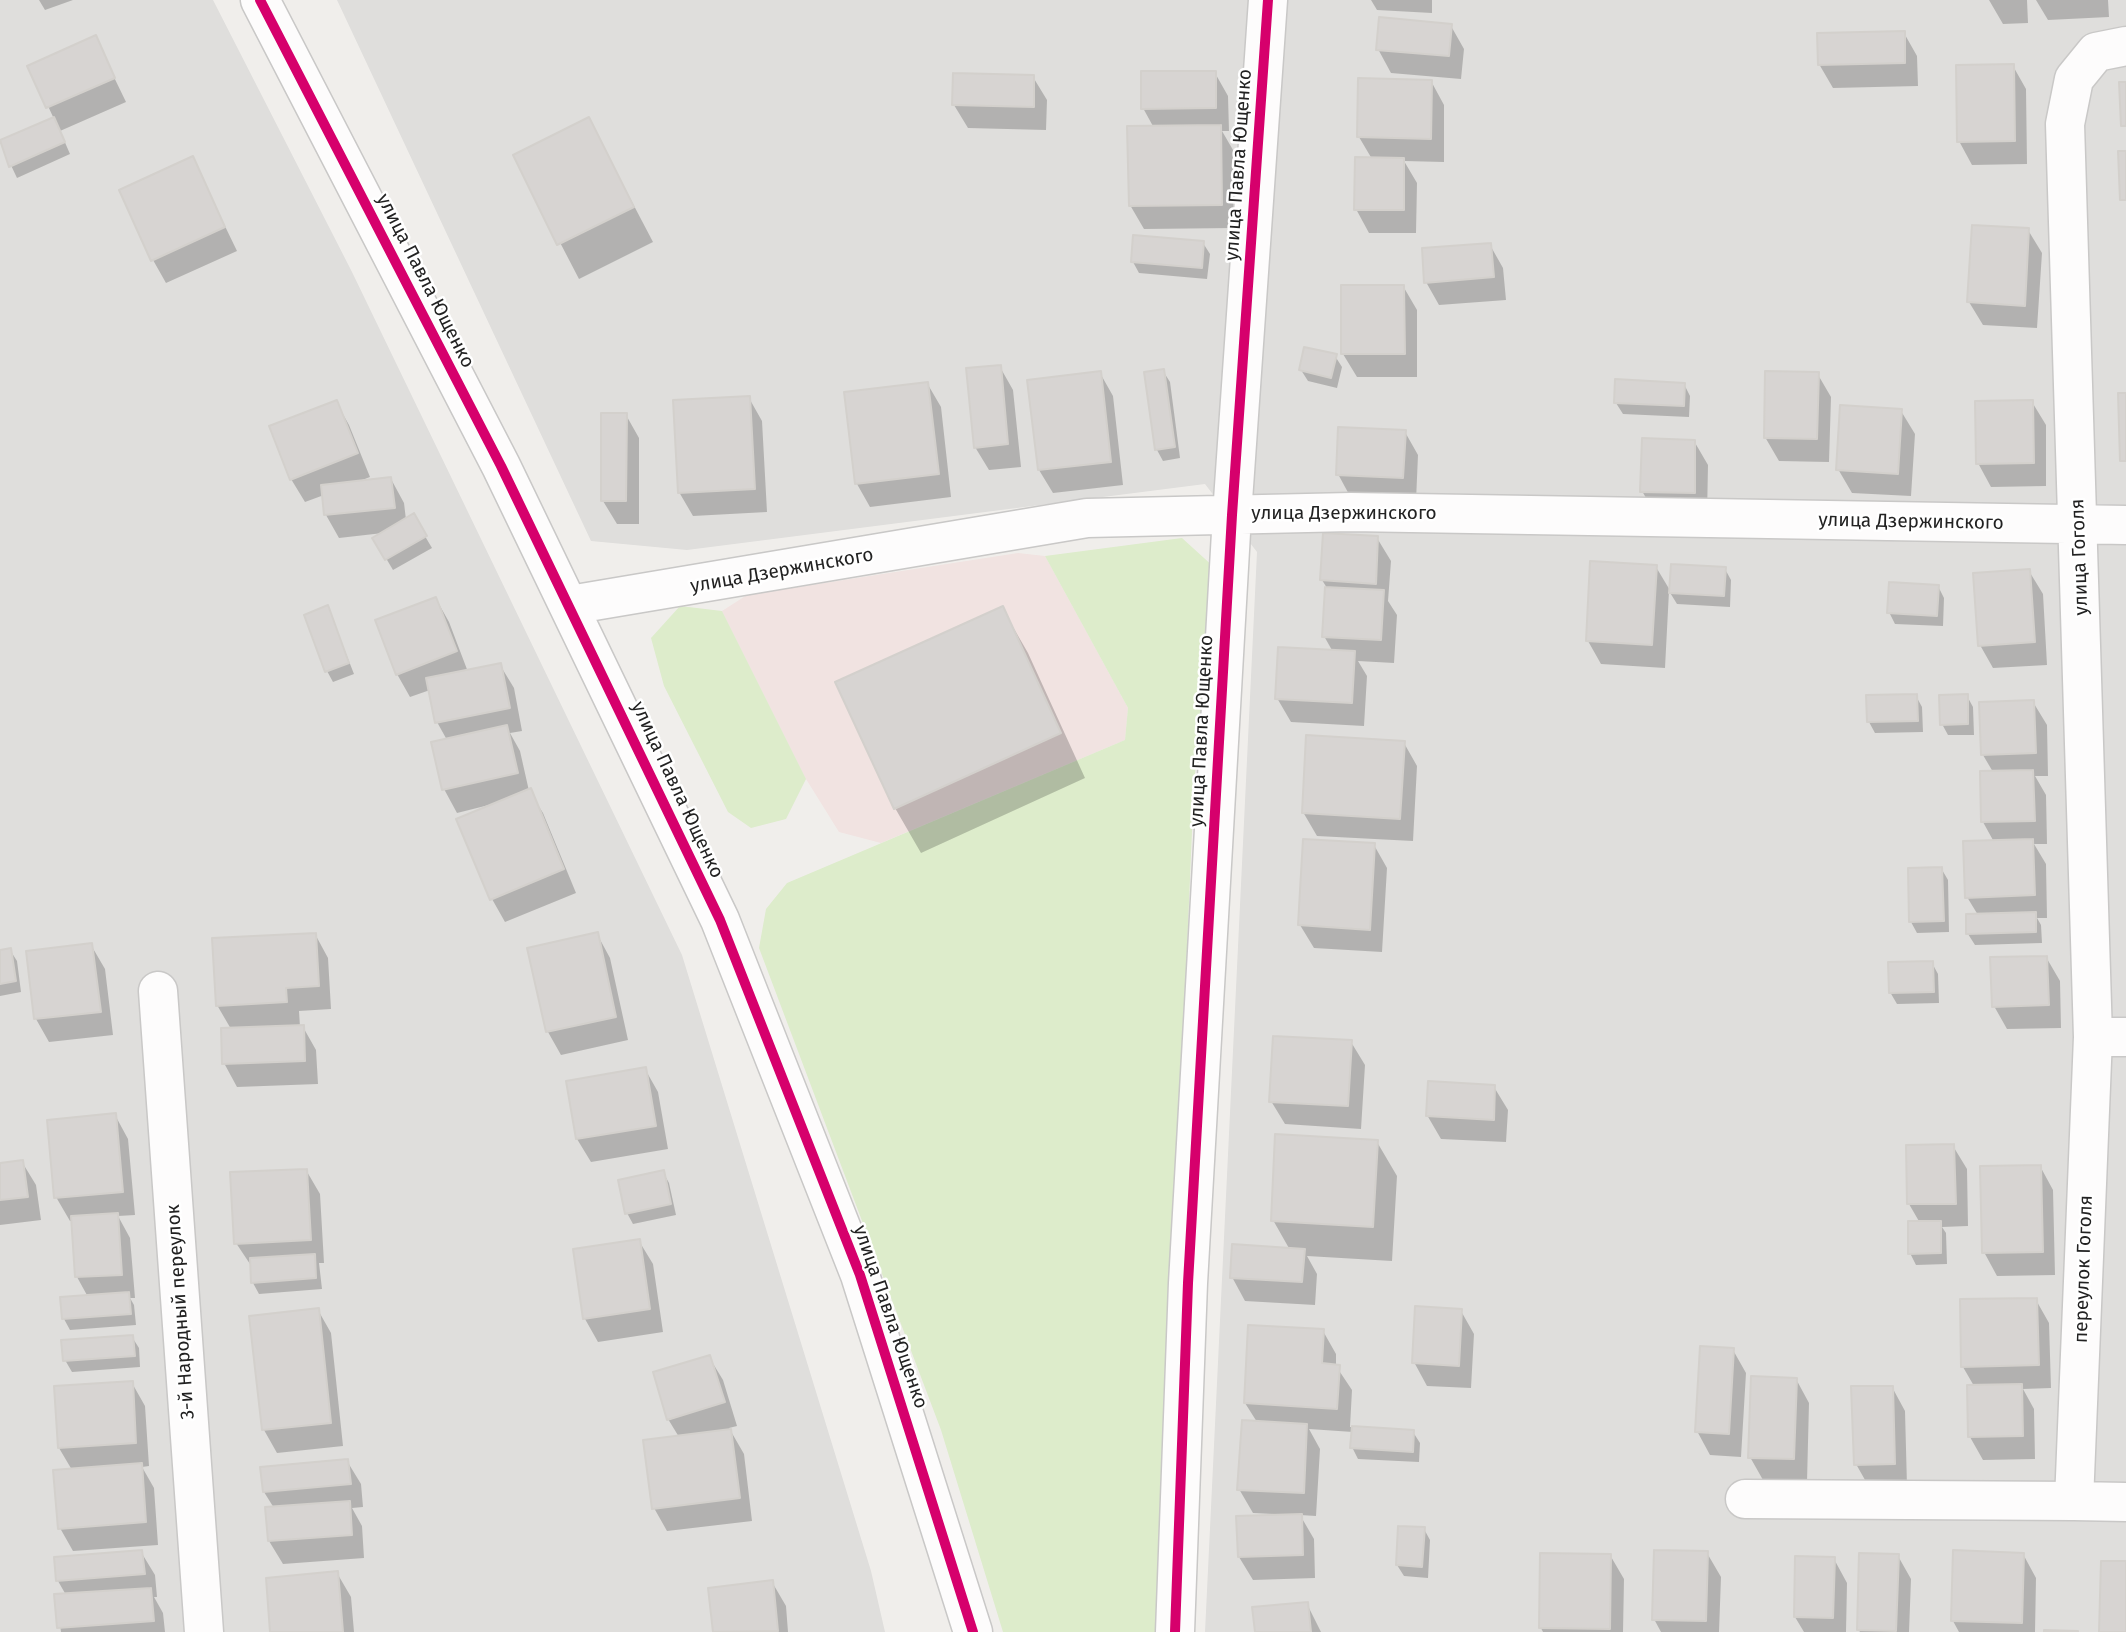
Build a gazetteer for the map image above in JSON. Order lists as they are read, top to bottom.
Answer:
{
  "streets": {
    "street": [
      "улица Павла Ющенко",
      "улица Дзержинского",
      "улица Гоголя",
      "переулок Гоголя",
      "3-й Народный переулок"
    ]
  },
  "crossings": [
    ["улица Павла Ющенко", "улица Дзержинского"],
    ["улица Дзержинского", "улица Гоголя"],
    ["улица Гоголя", "переулок Гоголя"]
  ]
}
